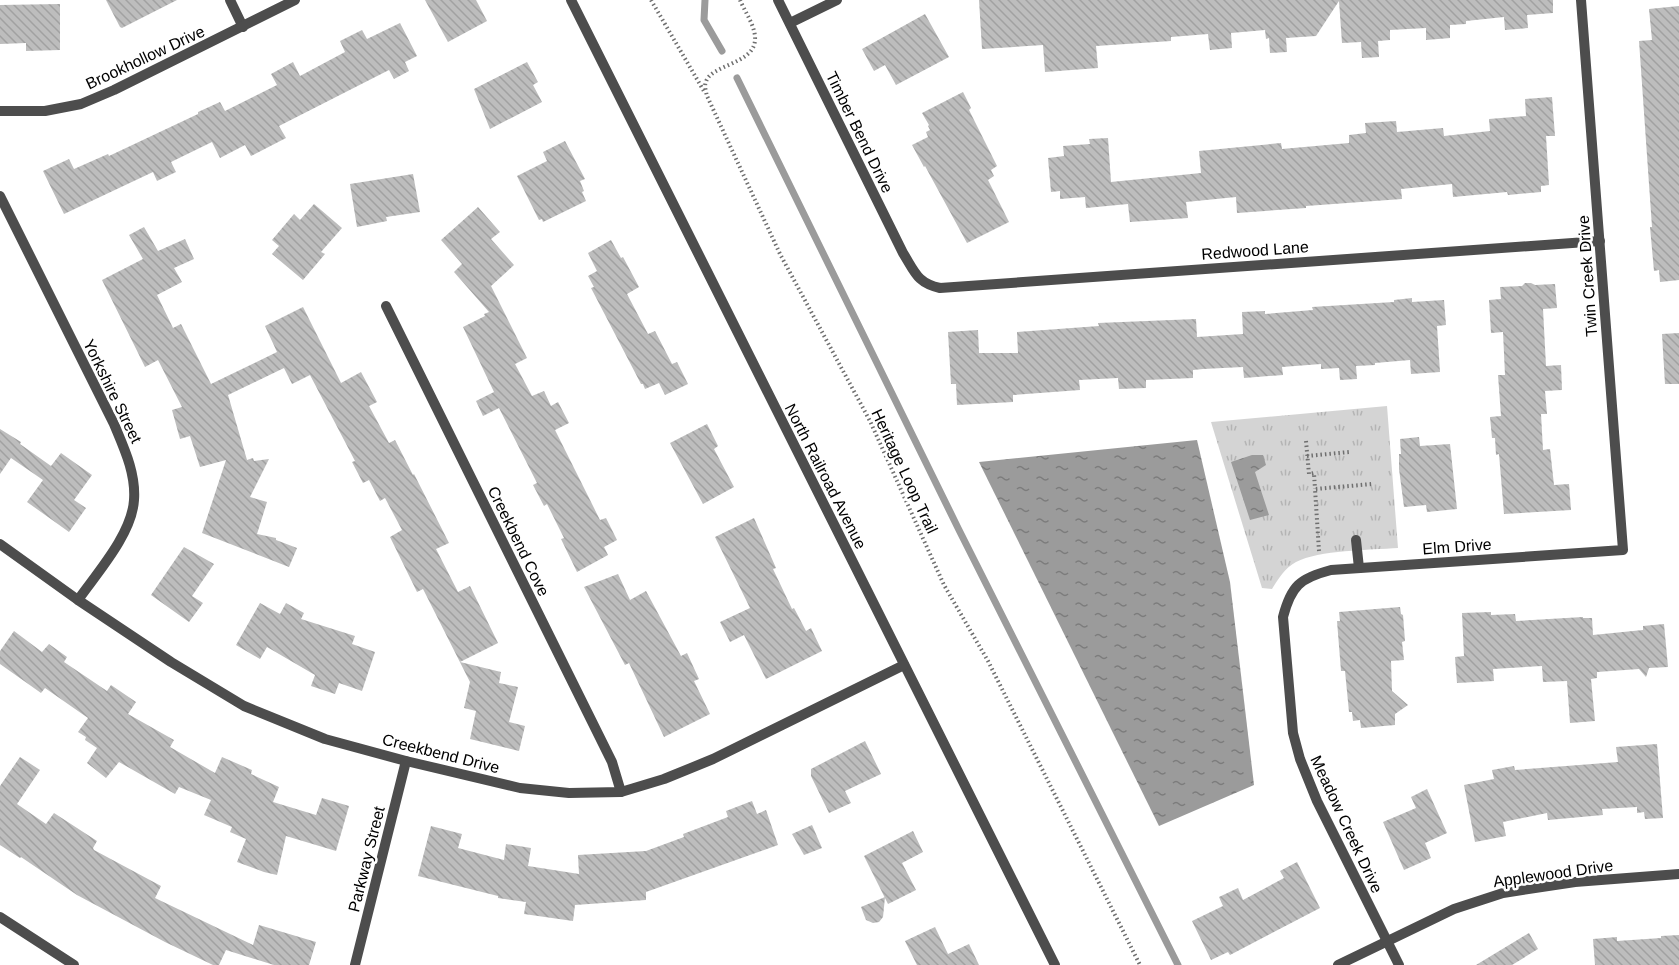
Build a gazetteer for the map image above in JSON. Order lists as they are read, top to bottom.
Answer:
{
  "streets": {
    "street": [
      "Brookhollow Drive",
      "Timber Bend Drive",
      "Redwood Lane",
      "Twin Creek Drive",
      "Yorkshire Street",
      "North Railroad Avenue",
      "Creekbend Cove",
      "Elm Drive",
      "Creekbend Drive",
      "Meadow Creek Drive",
      "Parkway Street",
      "Applewood Drive"
    ],
    "path": ["Heritage Loop Trail"]
  },
  "crossings": [
    ["Timber Bend Drive", "Redwood Lane"],
    ["Redwood Lane", "Twin Creek Drive"],
    ["Twin Creek Drive", "Elm Drive"],
    ["Yorkshire Street", "Creekbend Drive"],
    ["North Railroad Avenue", "Creekbend Drive"],
    ["Creekbend Cove", "Creekbend Drive"],
    ["Elm Drive", "Meadow Creek Drive"],
    ["Creekbend Drive", "Parkway Street"],
    ["Meadow Creek Drive", "Applewood Drive"]
  ]
}
